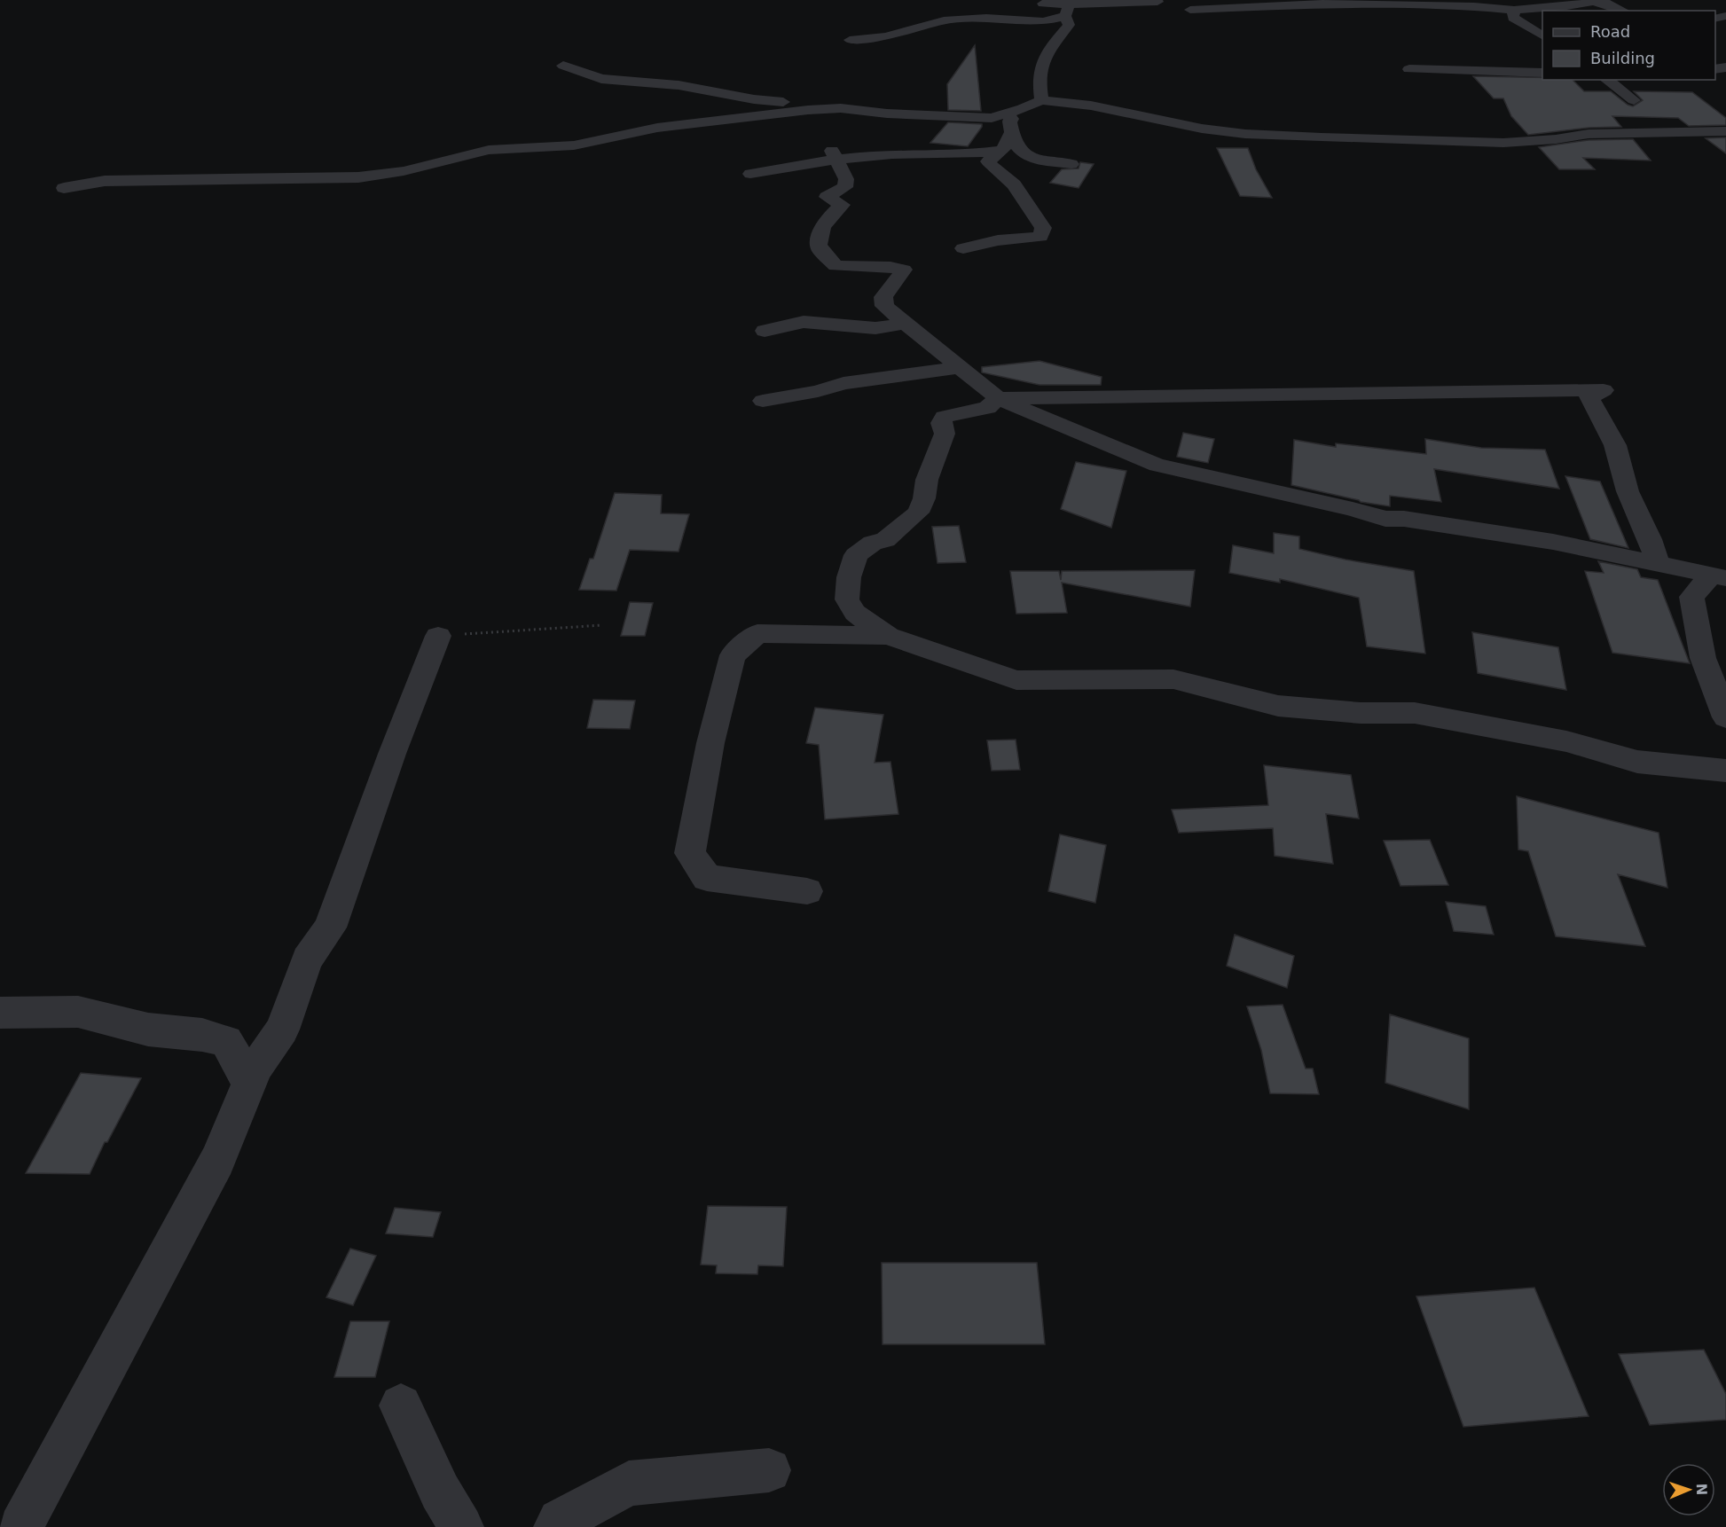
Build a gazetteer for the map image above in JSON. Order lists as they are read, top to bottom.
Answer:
{
  "legend": ["Road", "Building"],
  "north": "right"
}
